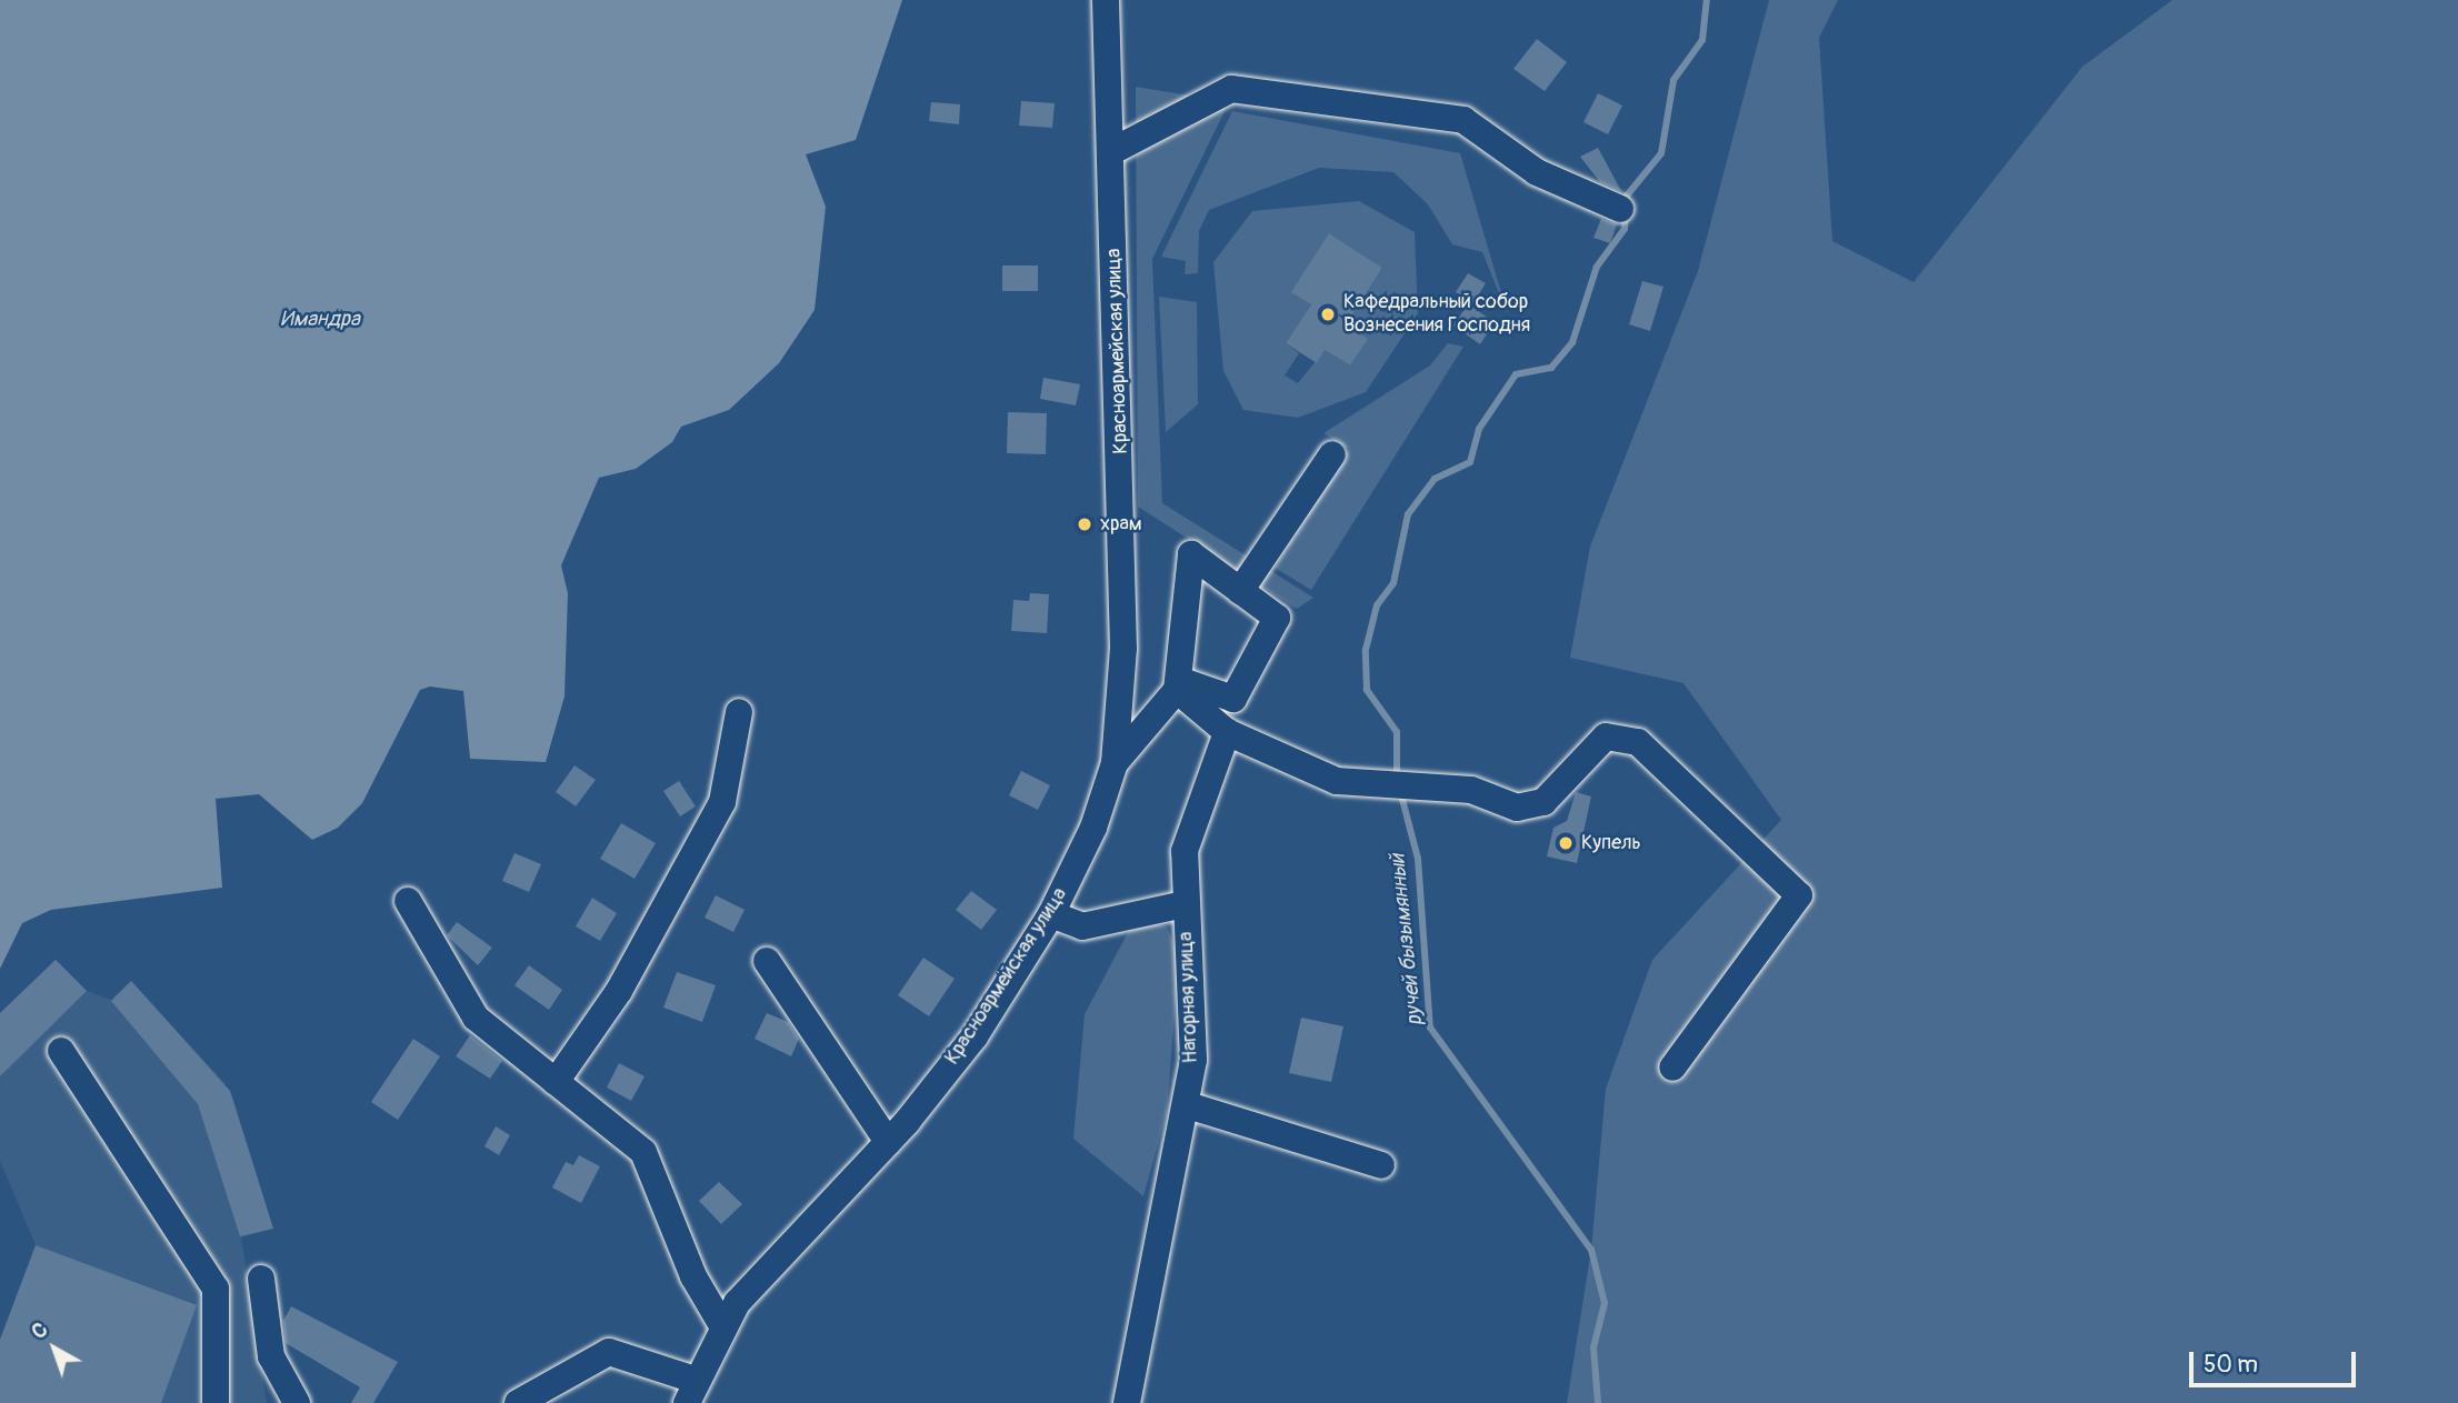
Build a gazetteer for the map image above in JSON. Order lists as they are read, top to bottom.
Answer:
{
  "streets": {
    "street": ["Красноармейская улица", "Нагорная улица"]
  },
  "water": ["Имандра", "ручей бызымянный"],
  "places": ["Кафедральный собор Вознесения Господня", "храм", "Купель"],
  "scale_bar": "50 m",
  "north": "top left"
}
